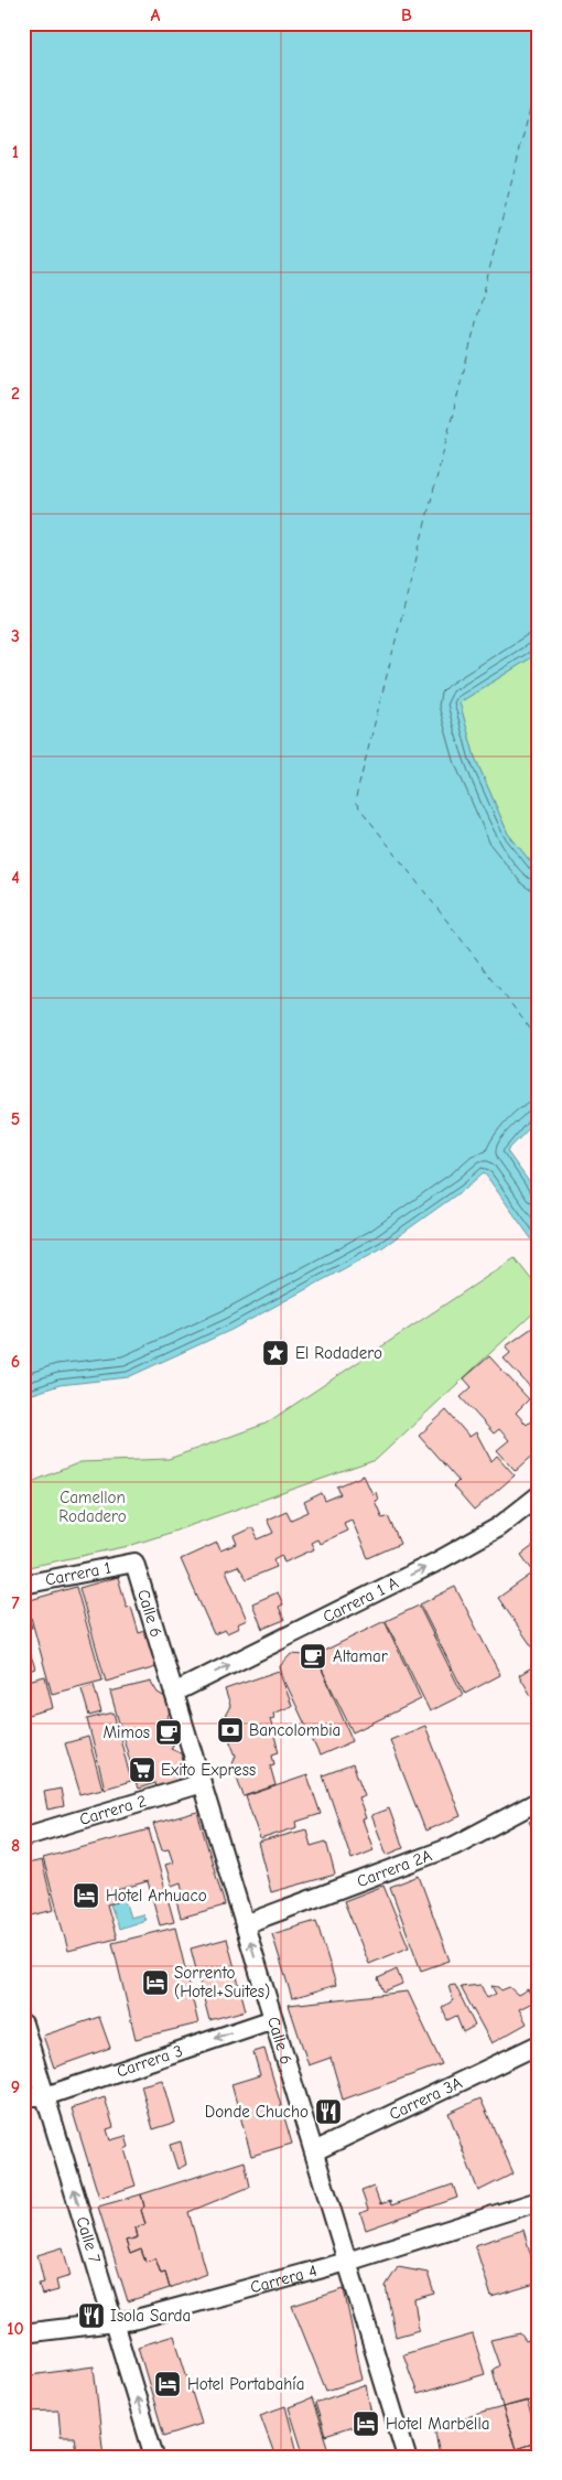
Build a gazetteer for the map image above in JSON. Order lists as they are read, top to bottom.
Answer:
{
  "streets": {
    "street": [
      "Carrera 1",
      "Carrera 1 A",
      "Calle 6",
      "Carrera 2",
      "Carrera 2A",
      "Carrera 3",
      "Carrera 3A",
      "Calle 7",
      "Carrera 4"
    ]
  },
  "crossings": [
    ["Carrera 1", "Calle 6"],
    ["Carrera 1 A", "Calle 6"],
    ["Calle 6", "Carrera 2"],
    ["Calle 6", "Carrera 2A"],
    ["Calle 6", "Carrera 3"],
    ["Calle 6", "Carrera 3A"],
    ["Calle 6", "Carrera 4"],
    ["Carrera 3", "Calle 7"],
    ["Calle 7", "Carrera 4"]
  ],
  "one_way": ["Carrera 1 A", "Carrera 3", "Calle 7"],
  "parks": ["Camellon Rodadero"],
  "places": {
    "place": ["El Rodadero"],
    "cafe": ["Altamar", "Mimos"],
    "bank": ["Bancolombia"],
    "supermarket": ["Exito Express"],
    "hotel": [
      "Hotel Arhuaco",
      "Sorrento (Hotel+Suites)",
      "Hotel Portabahía",
      "Hotel Marbella"
    ],
    "restaurant": ["Donde Chucho", "Isola Sarda"]
  },
  "grid": {
    "columns": ["A", "B"],
    "rows": [
      "1",
      "2",
      "3",
      "4",
      "5",
      "6",
      "7",
      "8",
      "9",
      "10"
    ]
  }
}
